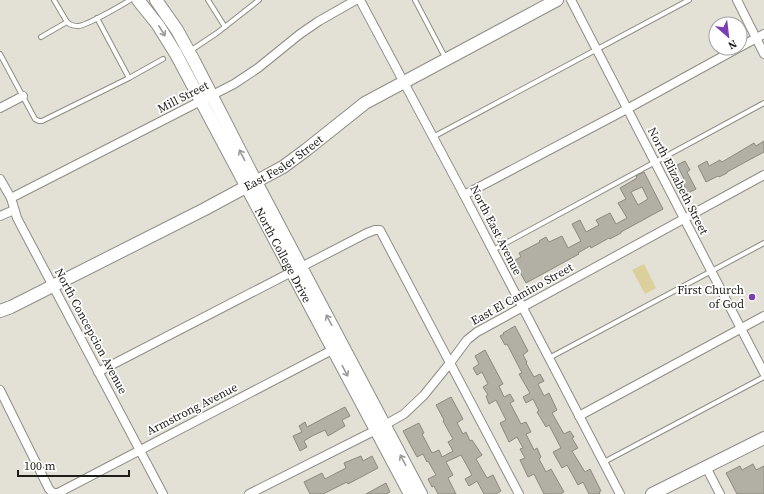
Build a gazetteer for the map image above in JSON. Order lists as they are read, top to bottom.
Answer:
{
  "streets": {
    "street": [
      "Mill Street",
      "East Fesler Street",
      "North Elizabeth Street",
      "North East Avenue",
      "North College Drive",
      "East El Camino Street",
      "North Concepcion Avenue",
      "Armstrong Avenue"
    ]
  },
  "crossings": [
    ["Mill Street", "North College Drive"],
    ["Mill Street", "North Concepcion Avenue"],
    ["East Fesler Street", "North East Avenue"],
    ["East Fesler Street", "North College Drive"],
    ["East Fesler Street", "North Concepcion Avenue"],
    ["North Elizabeth Street", "East El Camino Street"],
    ["North East Avenue", "East El Camino Street"],
    ["North College Drive", "East El Camino Street"],
    ["North College Drive", "Armstrong Avenue"],
    ["North Concepcion Avenue", "Armstrong Avenue"]
  ],
  "places": ["First Church of God"],
  "scale_bar": "100 m",
  "north": "bottom right"
}
